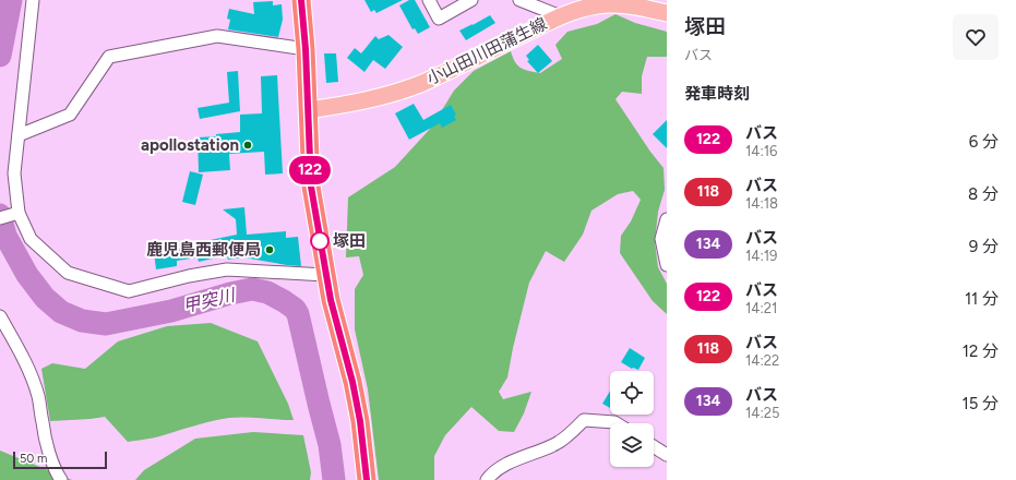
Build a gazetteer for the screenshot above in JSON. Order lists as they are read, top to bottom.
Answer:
{
  "streets": {
    "main road": ["小山田川田蒲生線"]
  },
  "water": ["甲突川"],
  "places": ["apollostation", "塚田", "鹿児島西郵便局"],
  "lines": ["bus line 122"],
  "scale_bar": "50 m",
  "page": {
    "on_map": "122",
    "heading": [
      ["塚田", "バス"],
      "発車時刻"
    ],
    "list": [
      {
        "mark": "122",
        "name": "バス",
        "note": "14:16",
        "value": "6 分"
      },
      {
        "mark": "118",
        "name": "バス",
        "note": "14:18",
        "value": "8 分"
      },
      {
        "mark": "134",
        "name": "バス",
        "note": "14:19",
        "value": "9 分"
      },
      {
        "mark": "122",
        "name": "バス",
        "note": "14:21",
        "value": "11 分"
      },
      {
        "mark": "118",
        "name": "バス",
        "note": "14:22",
        "value": "12 分"
      },
      {
        "mark": "134",
        "name": "バス",
        "note": "14:25",
        "value": "15 分"
      }
    ],
    "scale": "50 m"
  }
}
